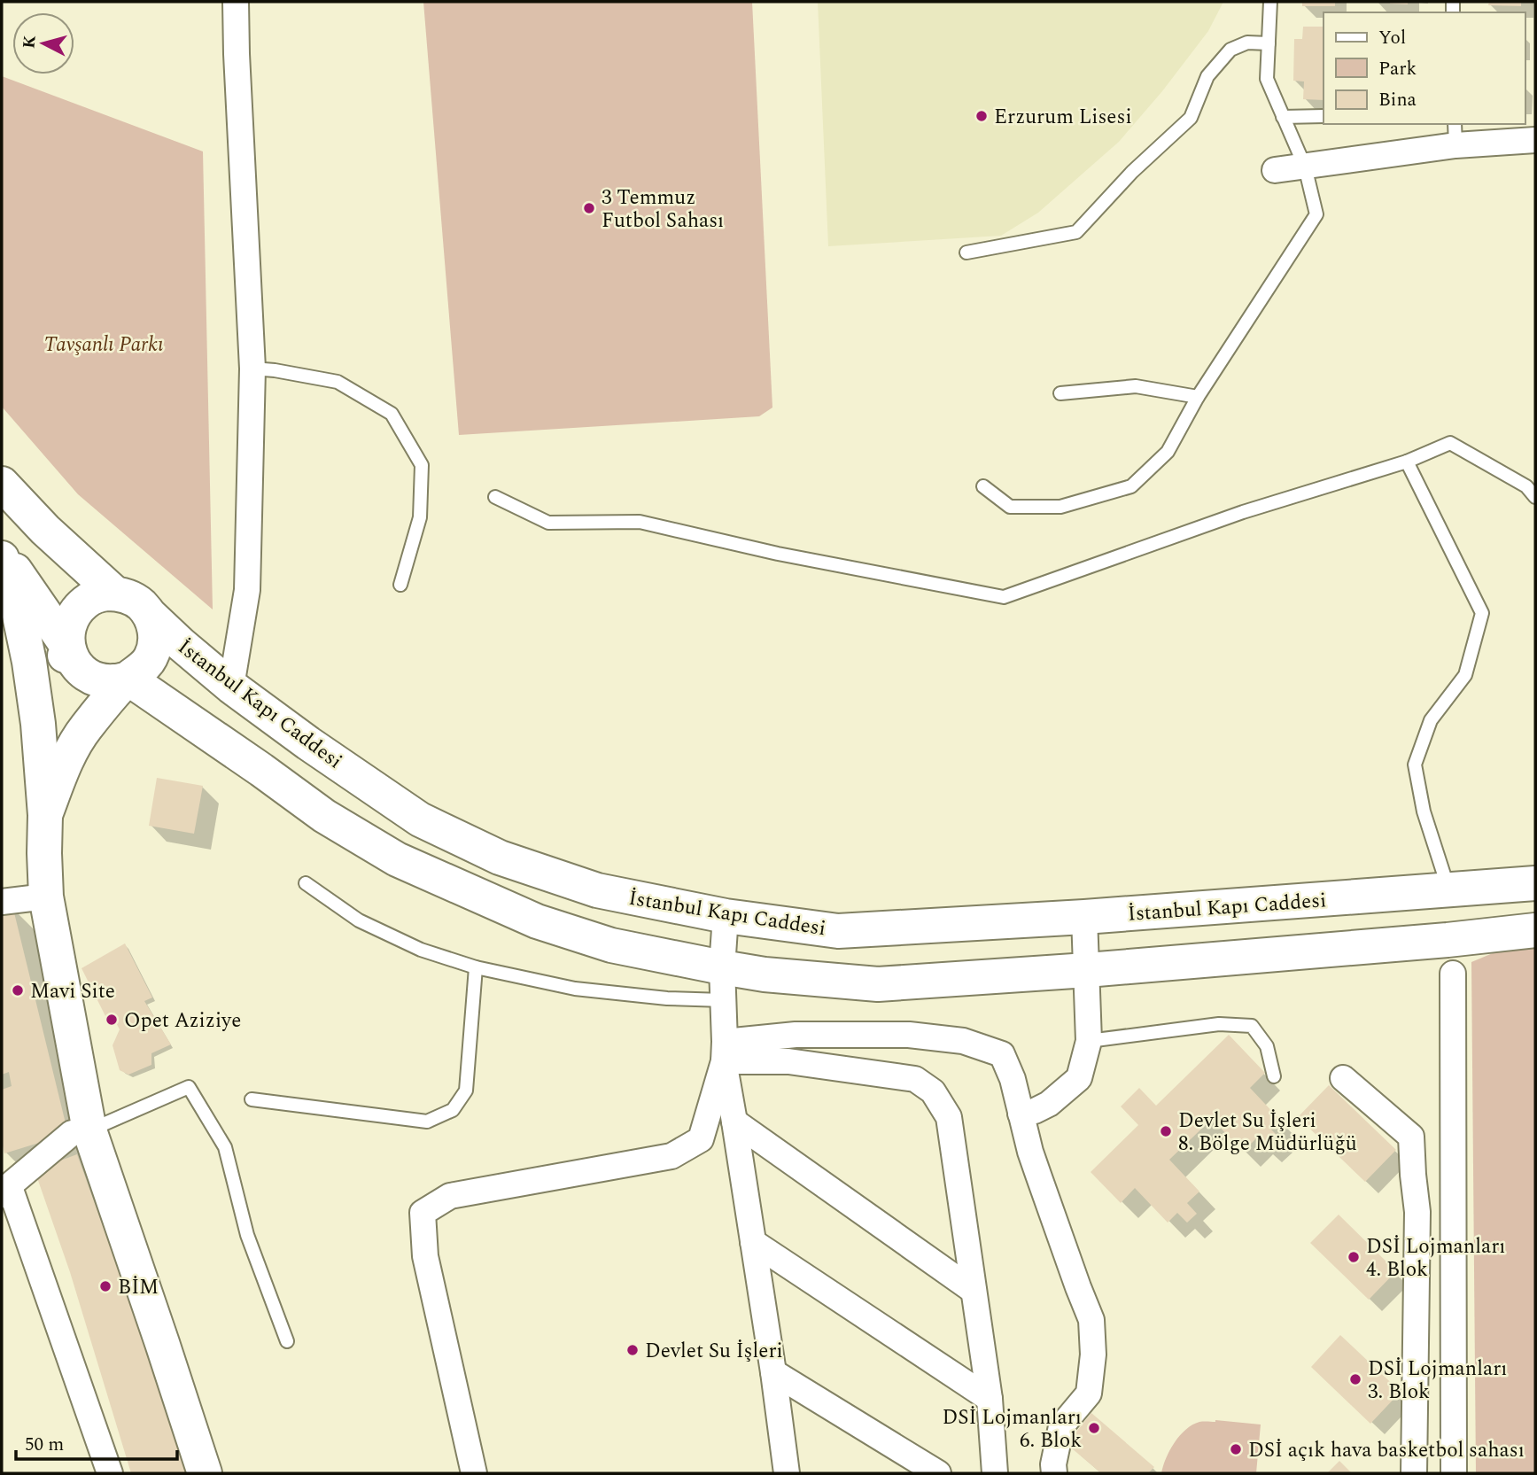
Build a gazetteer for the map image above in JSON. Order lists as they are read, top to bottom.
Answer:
{
  "streets": {
    "main road": ["İstanbul Kapı Caddesi"]
  },
  "parks": ["Tavşanlı Parkı"],
  "places": [
    "Erzurum Lisesi",
    "3 Temmuz Futbol Sahası",
    "Mavi Site",
    "Opet Aziziye",
    "Devlet Su İşleri 8. Bölge Müdürlüğü",
    "DSİ Lojmanları 4. Blok",
    "BİM",
    "Devlet Su İşleri",
    "DSİ Lojmanları 3. Blok",
    "DSİ Lojmanları 6. Blok",
    "DSİ açık hava basketbol sahası"
  ],
  "legend": ["Yol", "Park", "Bina"],
  "scale_bar": "50 m",
  "north": "left"
}
